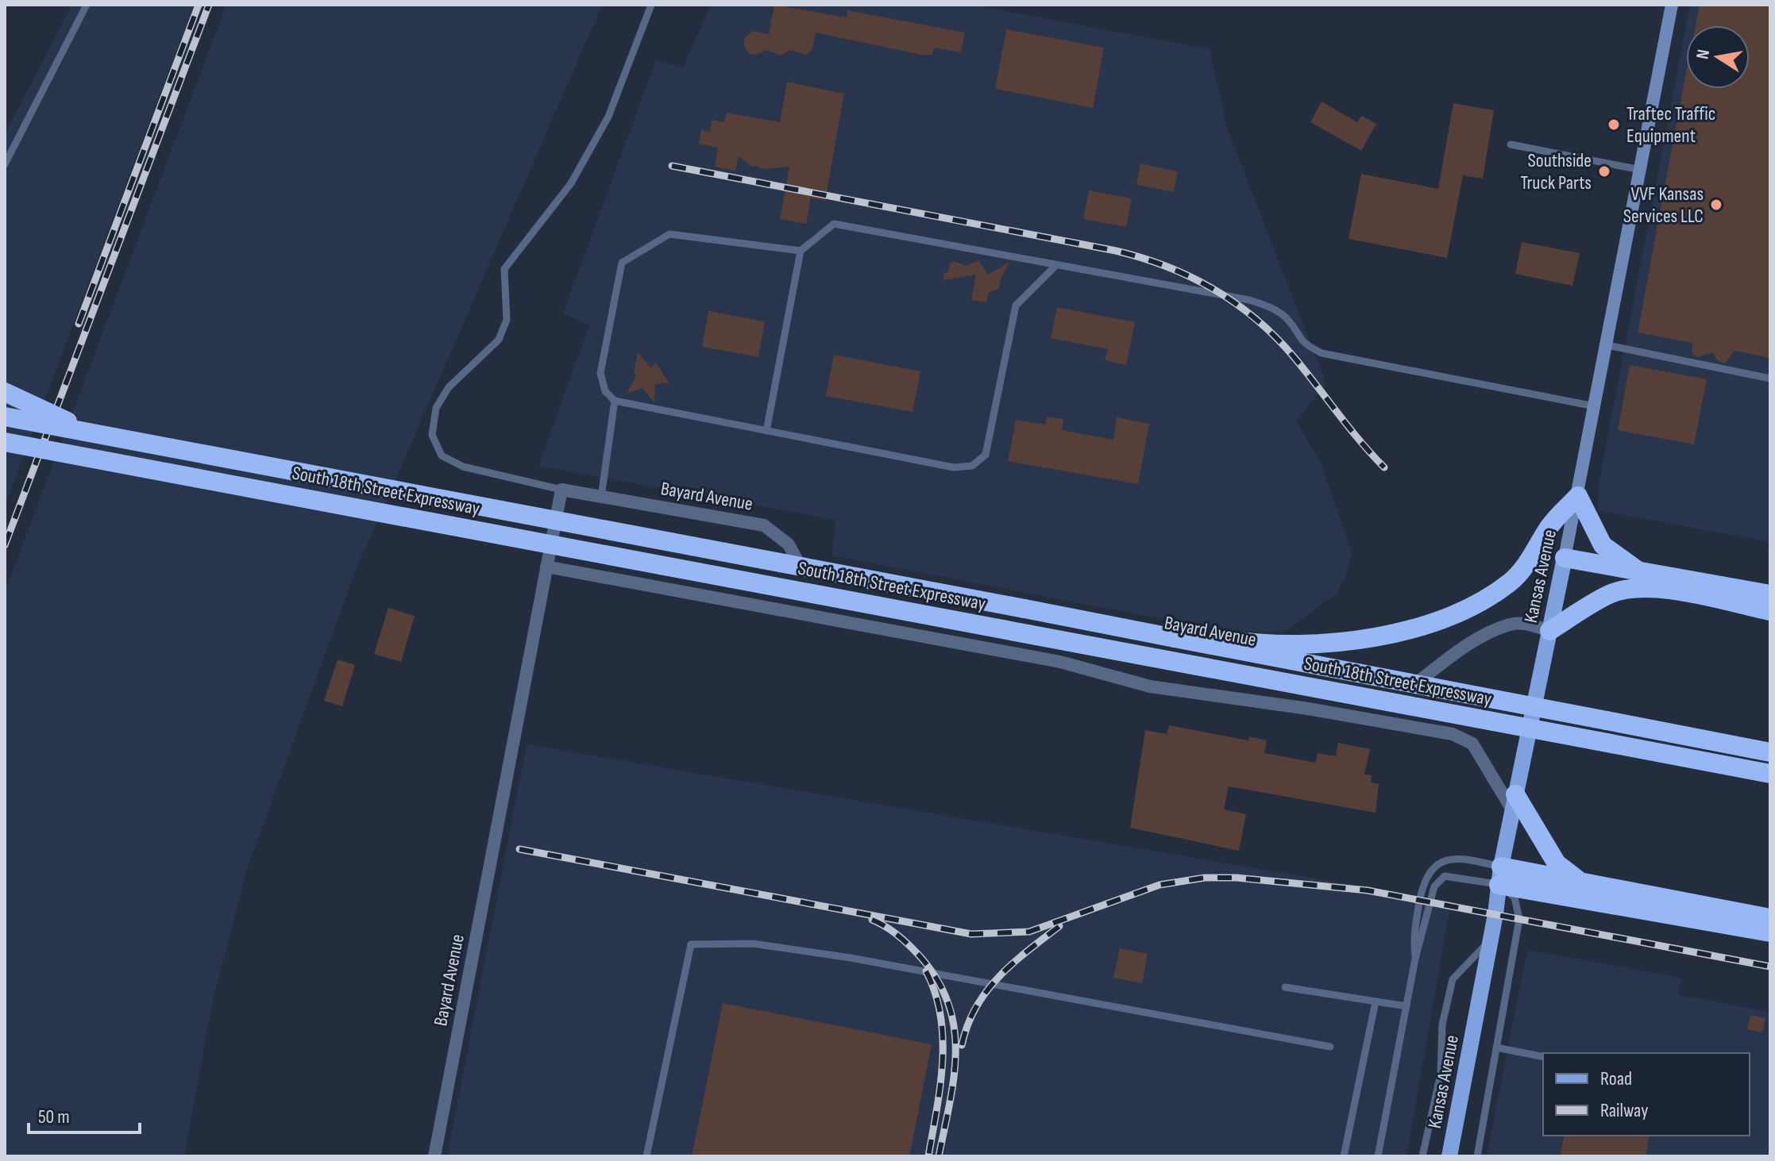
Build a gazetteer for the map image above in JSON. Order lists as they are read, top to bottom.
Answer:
{
  "streets": {
    "highway": ["South 18th Street Expressway"],
    "main road": ["Kansas Avenue"],
    "street": ["Bayard Avenue"]
  },
  "crossings": [
    ["Bayard Avenue", "Kansas Avenue"]
  ],
  "places": ["Traftec Traffic Equipment", "Southside Truck Parts", "VVF Kansas Services LLC"],
  "legend": ["Road", "Railway"],
  "scale_bar": "50 m",
  "north": "left"
}
